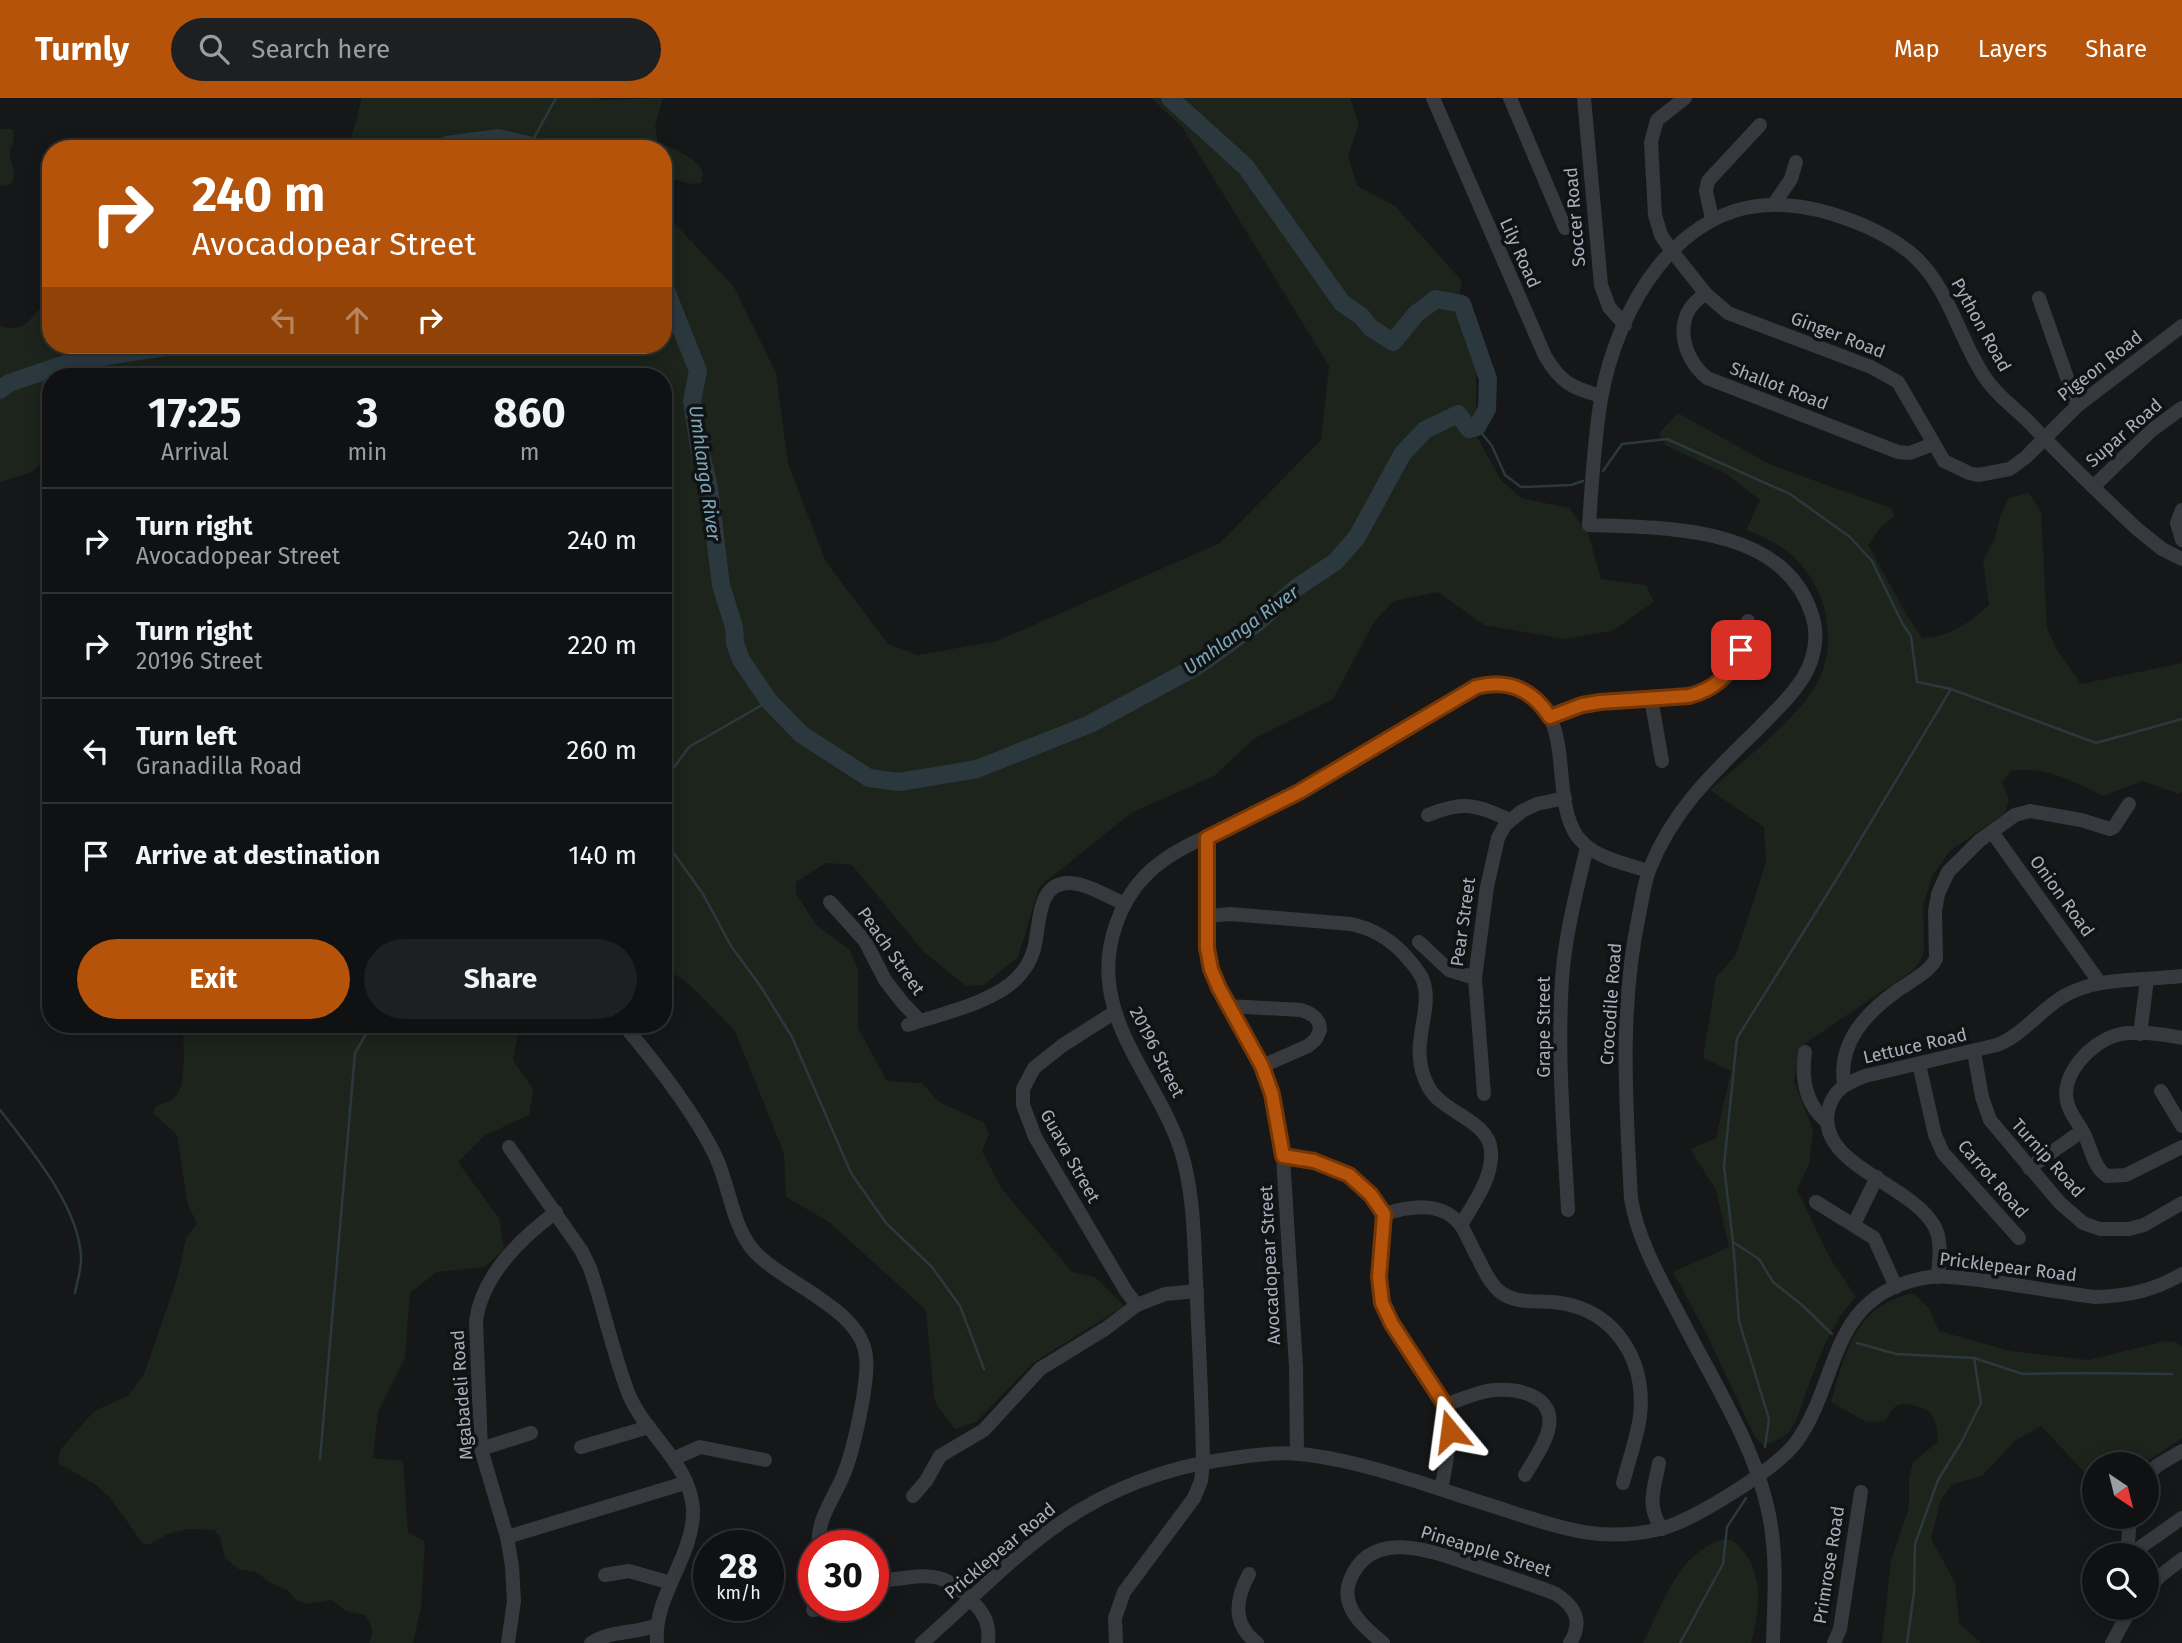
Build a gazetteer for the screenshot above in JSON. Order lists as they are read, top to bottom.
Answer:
{
  "streets": {
    "street": [
      "Soccer Road",
      "Lily Road",
      "Python Road",
      "Ginger Road",
      "Pigeon Road",
      "Shallot Road",
      "Supar Road",
      "Onion Road",
      "Pear Street",
      "Peach Street",
      "Crocodile Road",
      "Grape Street",
      "Lettuce Road",
      "20196 Street",
      "Guava Street",
      "Turnip Road",
      "Carrot Road",
      "Avocadopear Street",
      "Pricklepear Road",
      "Mgabadeli Road",
      "Pineapple Street",
      "Primrose Road"
    ]
  },
  "crossings": [
    ["Soccer Road", "Python Road"],
    ["Lily Road", "Python Road"],
    ["Python Road", "Ginger Road"],
    ["Python Road", "Pigeon Road"],
    ["Python Road", "Supar Road"],
    ["Python Road", "Crocodile Road"],
    ["Ginger Road", "Pigeon Road"],
    ["Ginger Road", "Shallot Road"],
    ["Onion Road", "Lettuce Road"],
    ["Peach Street", "20196 Street"],
    ["Crocodile Road", "Pricklepear Road"],
    ["Grape Street", "20196 Street"],
    ["Lettuce Road", "Turnip Road"],
    ["Lettuce Road", "Carrot Road"],
    ["20196 Street", "Guava Street"],
    ["20196 Street", "Avocadopear Street"],
    ["20196 Street", "Pricklepear Road"],
    ["Avocadopear Street", "Pricklepear Road"]
  ],
  "water": ["Umhlanga River"],
  "north": "bottom right",
  "page": {
    "header": "Turnly",
    "search": "Search here",
    "nav": ["Map", "Layers", "Share"],
    "turn": ["240 m", "Avocadopear Street"],
    "eta": [
      "17:25",
      "Arrival",
      "3",
      "min",
      "860",
      "m"
    ],
    "list": [
      {
        "name": "Turn right",
        "note": "Avocadopear Street",
        "value": "240 m"
      },
      {
        "name": "Turn right",
        "note": "20196 Street",
        "value": "220 m"
      },
      {
        "name": "Turn left",
        "note": "Granadilla Road",
        "value": "260 m"
      },
      {
        "name": "Arrive at destination",
        "value": "140 m"
      }
    ],
    "buttons": ["Exit", "Share"],
    "speed": "28 km/h",
    "limit": "30"
  }
}
